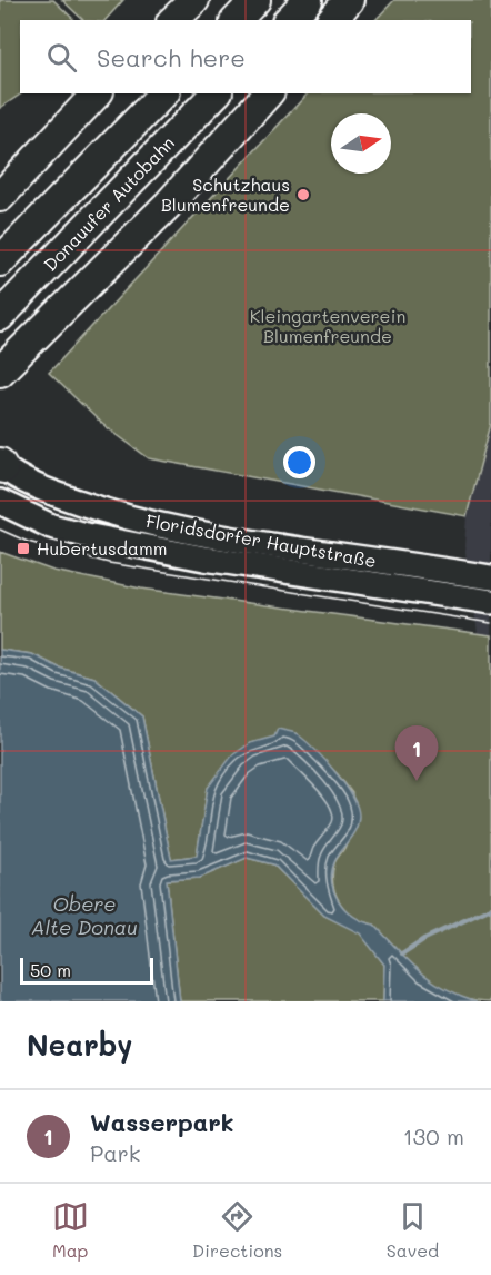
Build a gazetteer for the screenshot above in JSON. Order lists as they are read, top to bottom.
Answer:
{
  "streets": {
    "highway": ["Donauufer Autobahn"],
    "main road": ["Floridsdorfer Hauptstraße"]
  },
  "water": ["Obere Alte Donau"],
  "parks": ["Kleingartenverein Blumenfreunde"],
  "places": {
    "other": ["Schutzhaus Blumenfreunde"],
    "transit": ["Hubertusdamm"]
  },
  "scale_bar": "50 m",
  "north": "right",
  "page": {
    "search": "Search here",
    "pins": "1",
    "scale": "50 m",
    "heading": "Nearby",
    "list": [
      {
        "mark": "1",
        "name": "Wasserpark",
        "note": "Park",
        "value": "130 m"
      }
    ],
    "nav": ["Map", "Directions", "Saved"]
  }
}
